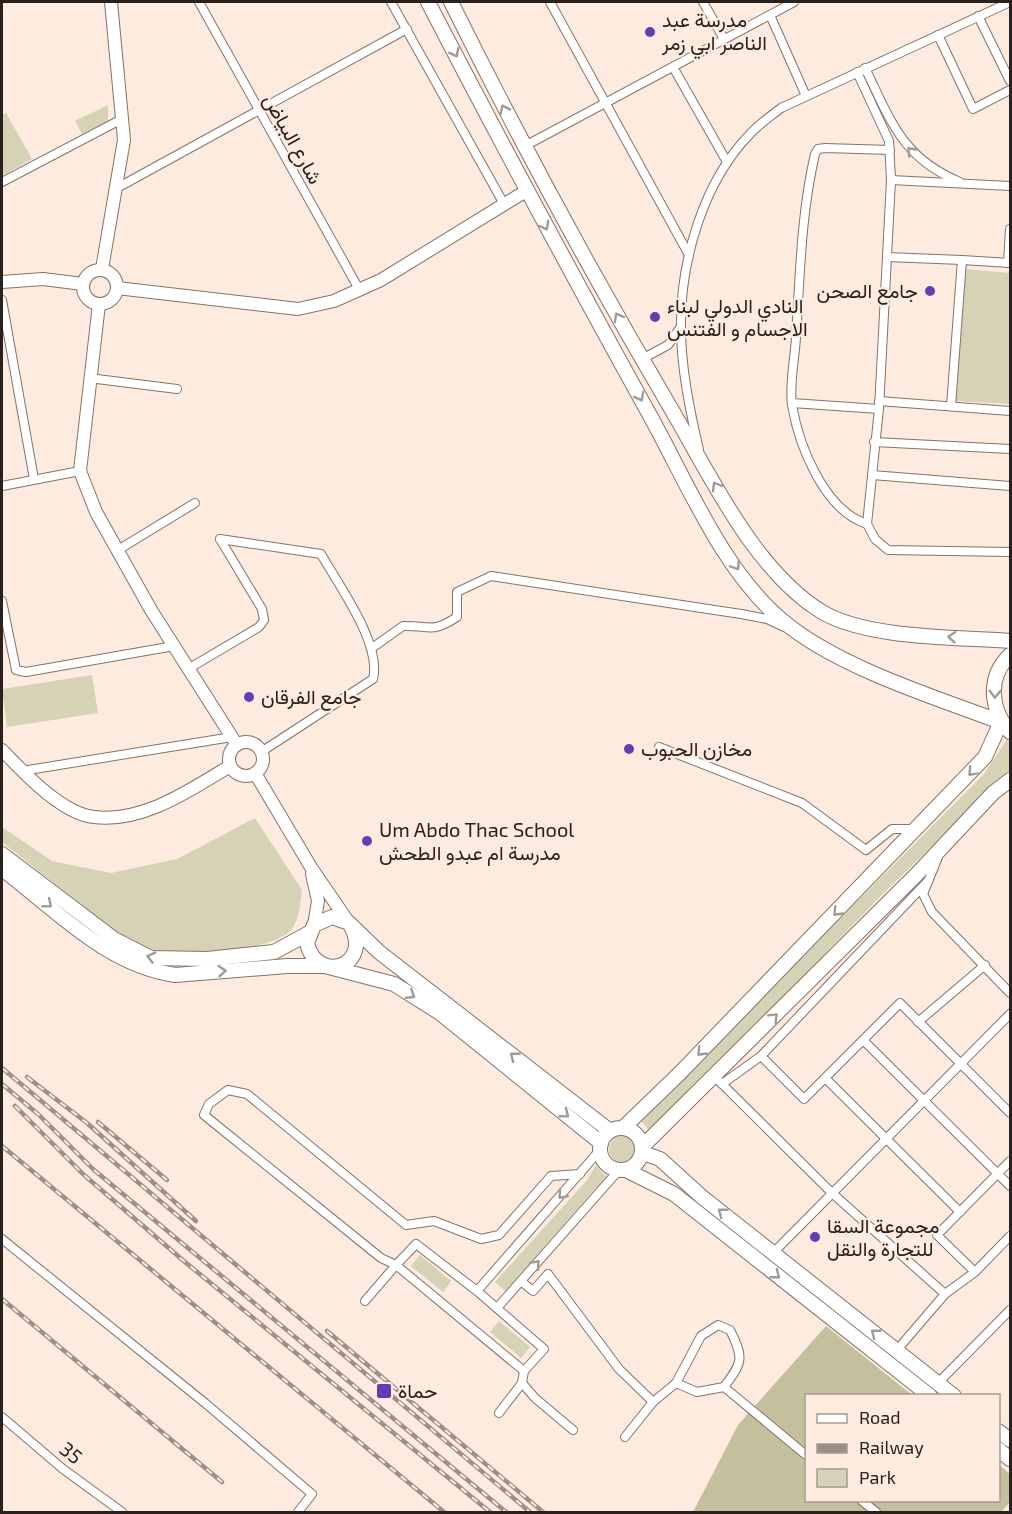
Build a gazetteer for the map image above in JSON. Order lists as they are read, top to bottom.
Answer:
{
  "streets": {
    "street": ["شارع البياض", "35"]
  },
  "places": {
    "other": [
      "مدرسة عبد الناصر ابي زمر",
      "جامع الصحن",
      "النادي الدولي لبناء الاجسام و الفتنس",
      "جامع الفرقان",
      "مخازن الحبوب",
      "Um Abdo Thac School مدرسة ام عبدو الطحش",
      "مجموعة السقا للتجارة والنقل"
    ],
    "transit": ["حماة"]
  },
  "legend": ["Road", "Railway", "Park"]
}
